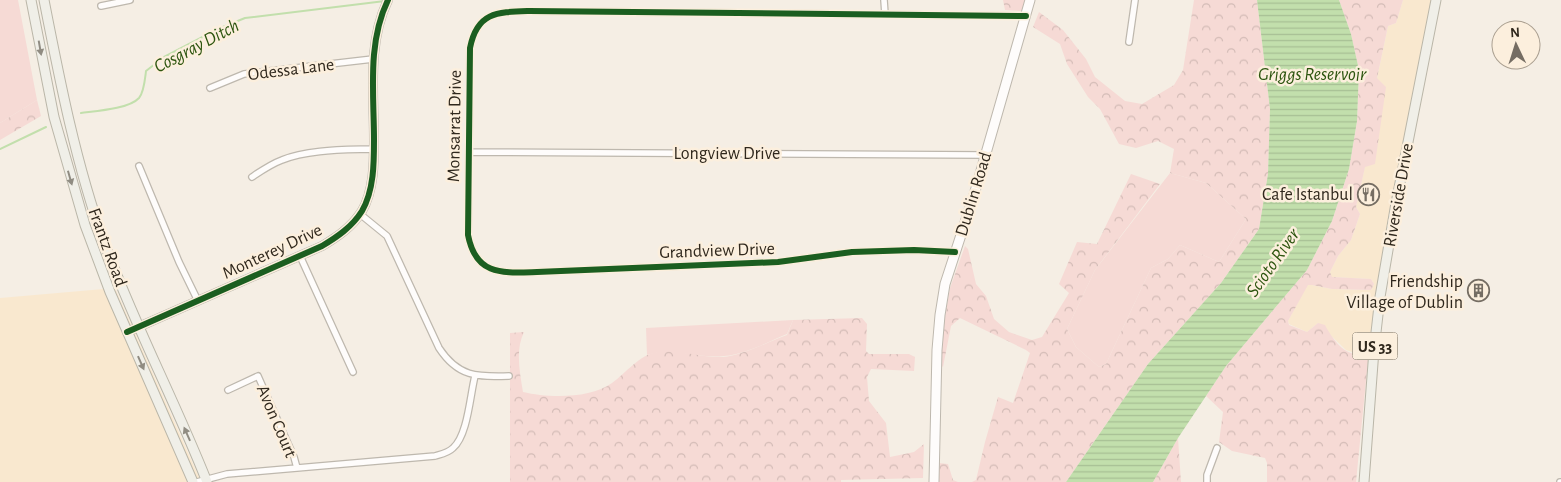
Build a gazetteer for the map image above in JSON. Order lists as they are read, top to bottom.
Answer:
{
  "streets": {
    "main road": [
      "Dublin Road",
      "Riverside Drive",
      "Frantz Road",
      "US 33"
    ],
    "street": [
      "Odessa Lane",
      "Monsarrat Drive",
      "Longview Drive",
      "Grandview Drive",
      "Monterey Drive",
      "Avon Court"
    ]
  },
  "crossings": [
    ["Odessa Lane", "Monterey Drive"],
    ["Monsarrat Drive", "Longview Drive"],
    ["Monsarrat Drive", "Dublin Road"],
    ["Monsarrat Drive", "Grandview Drive"],
    ["Longview Drive", "Dublin Road"],
    ["Dublin Road", "Grandview Drive"],
    ["Frantz Road", "Monterey Drive"]
  ],
  "water": ["Cosgray Ditch", "Griggs Reservoir", "Scioto River"],
  "places": {
    "restaurant": ["Cafe Istanbul"],
    "building": ["Friendship Village of Dublin"]
  },
  "north": "top"
}
